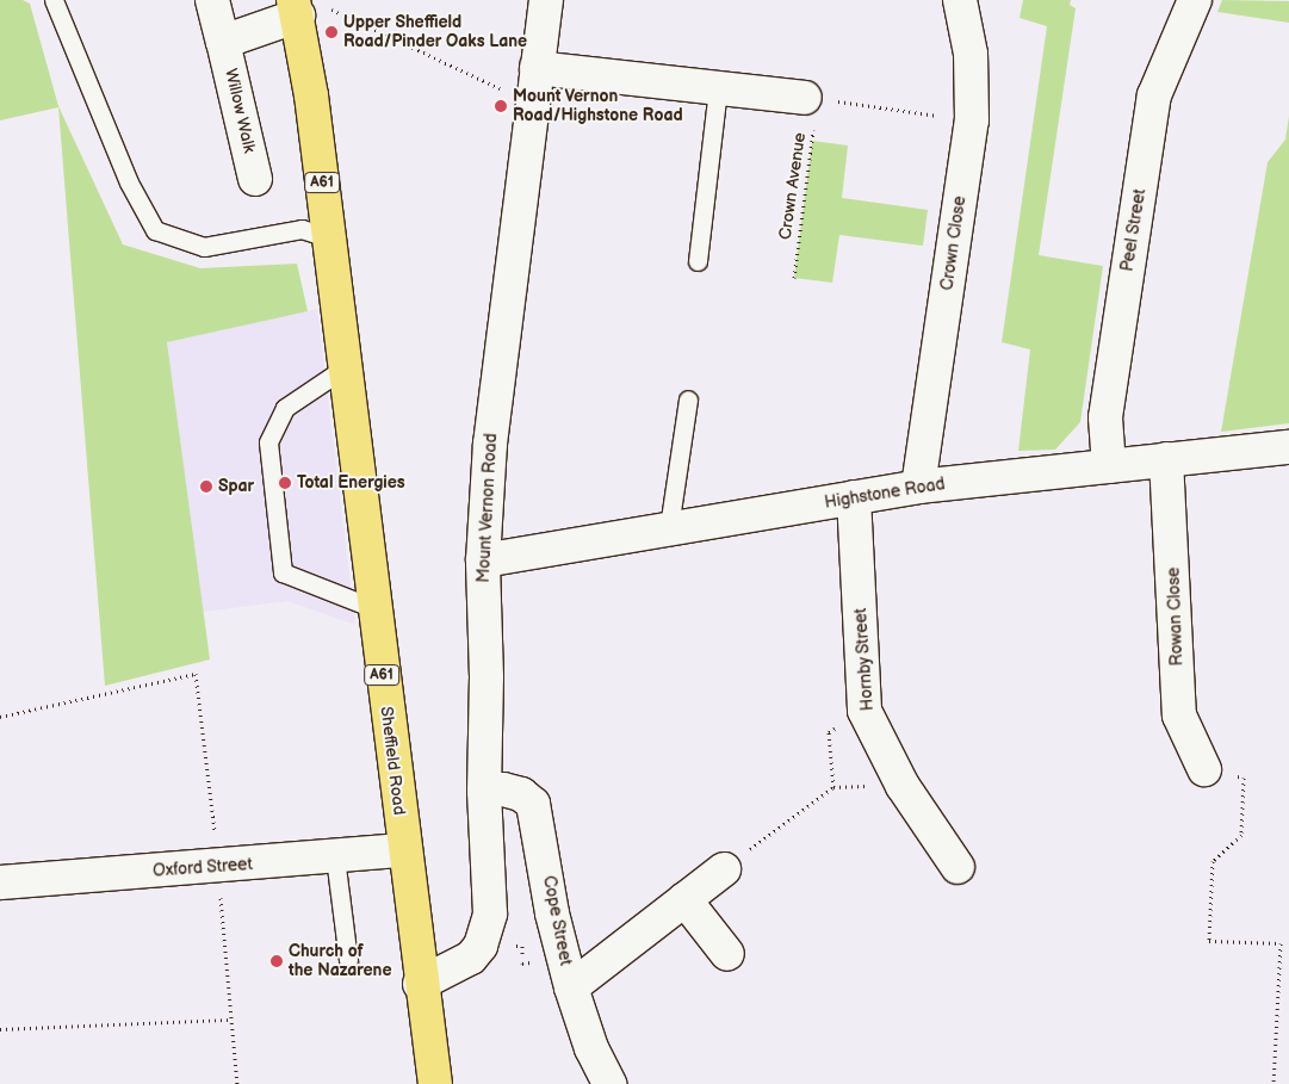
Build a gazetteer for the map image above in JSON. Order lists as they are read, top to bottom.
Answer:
{
  "streets": {
    "highway": ["A61", "Sheffield Road"],
    "street": [
      "Willow Walk",
      "Peel Street",
      "Crown Close",
      "Highstone Road",
      "Mount Vernon Road",
      "Rowan Close",
      "Hornby Street",
      "Oxford Street",
      "Cope Street"
    ],
    "path": ["Crown Avenue"]
  },
  "crossings": [
    ["A61", "Sheffield Road"],
    ["Peel Street", "Highstone Road"],
    ["Crown Close", "Highstone Road"],
    ["Highstone Road", "Mount Vernon Road"],
    ["Highstone Road", "Rowan Close"],
    ["Highstone Road", "Hornby Street"],
    ["Mount Vernon Road", "Sheffield Road"],
    ["Mount Vernon Road", "Cope Street"],
    ["Sheffield Road", "Oxford Street"]
  ],
  "places": [
    "Upper Sheffield Road/Pinder Oaks Lane",
    "Mount Vernon Road/Highstone Road",
    "Total Energies",
    "Spar",
    "Church of the Nazarene"
  ]
}
